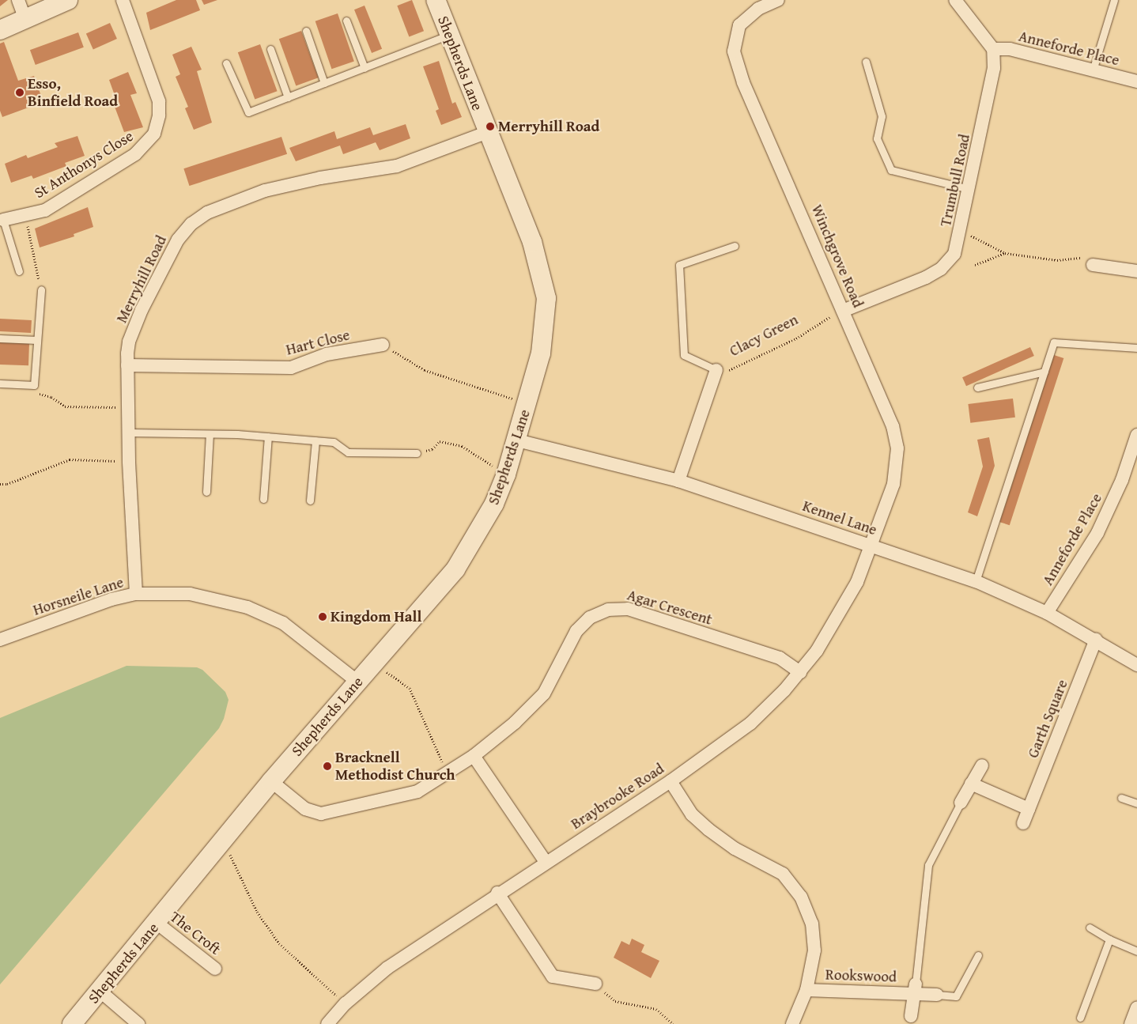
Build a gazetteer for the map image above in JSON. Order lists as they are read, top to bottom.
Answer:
{
  "streets": {
    "street": [
      "Anneforde Place",
      "Shepherds Lane",
      "St Anthonys Close",
      "Trumbull Road",
      "Winchgrove Road",
      "Merryhill Road",
      "Clacy Green",
      "Hart Close",
      "Kennel Lane",
      "Horsneile Lane",
      "Agar Crescent",
      "Garth Square",
      "Braybrooke Road",
      "The Croft",
      "Rookswood"
    ]
  },
  "crossings": [
    ["Anneforde Place", "Trumbull Road"],
    ["Anneforde Place", "Kennel Lane"],
    ["Shepherds Lane", "Merryhill Road"],
    ["Shepherds Lane", "Kennel Lane"],
    ["Shepherds Lane", "Horsneile Lane"],
    ["Shepherds Lane", "Agar Crescent"],
    ["Shepherds Lane", "The Croft"],
    ["Trumbull Road", "Winchgrove Road"],
    ["Trumbull Road", "Clacy Green"],
    ["Winchgrove Road", "Clacy Green"],
    ["Winchgrove Road", "Kennel Lane"],
    ["Winchgrove Road", "Braybrooke Road"],
    ["Merryhill Road", "Hart Close"],
    ["Merryhill Road", "Horsneile Lane"],
    ["Clacy Green", "Kennel Lane"],
    ["Kennel Lane", "Garth Square"],
    ["Kennel Lane", "Braybrooke Road"],
    ["Agar Crescent", "Braybrooke Road"]
  ],
  "places": [
    "Esso, Binfield Road",
    "Merryhill Road",
    "Kingdom Hall",
    "Bracknell Methodist Church"
  ]
}
